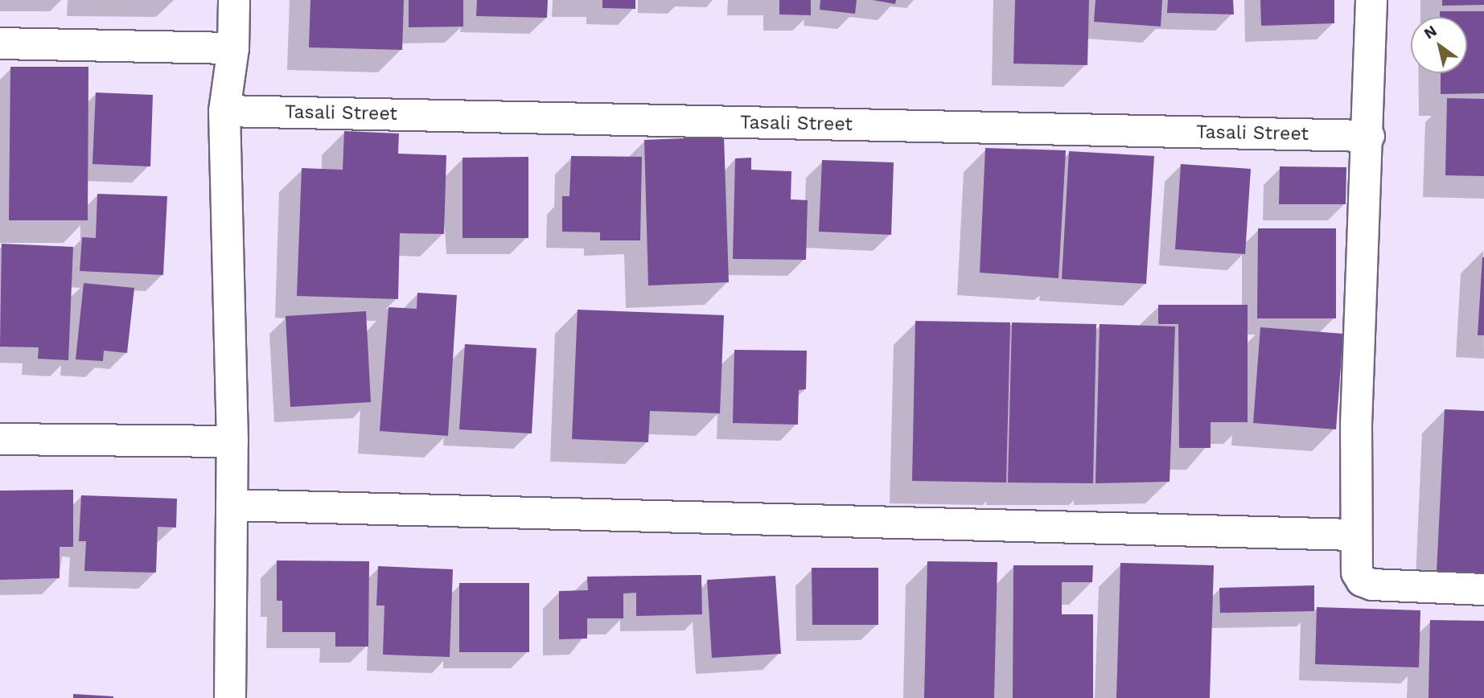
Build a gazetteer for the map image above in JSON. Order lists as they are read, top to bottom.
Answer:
{
  "streets": {
    "street": ["Tasali Street"]
  },
  "north": "top left"
}
